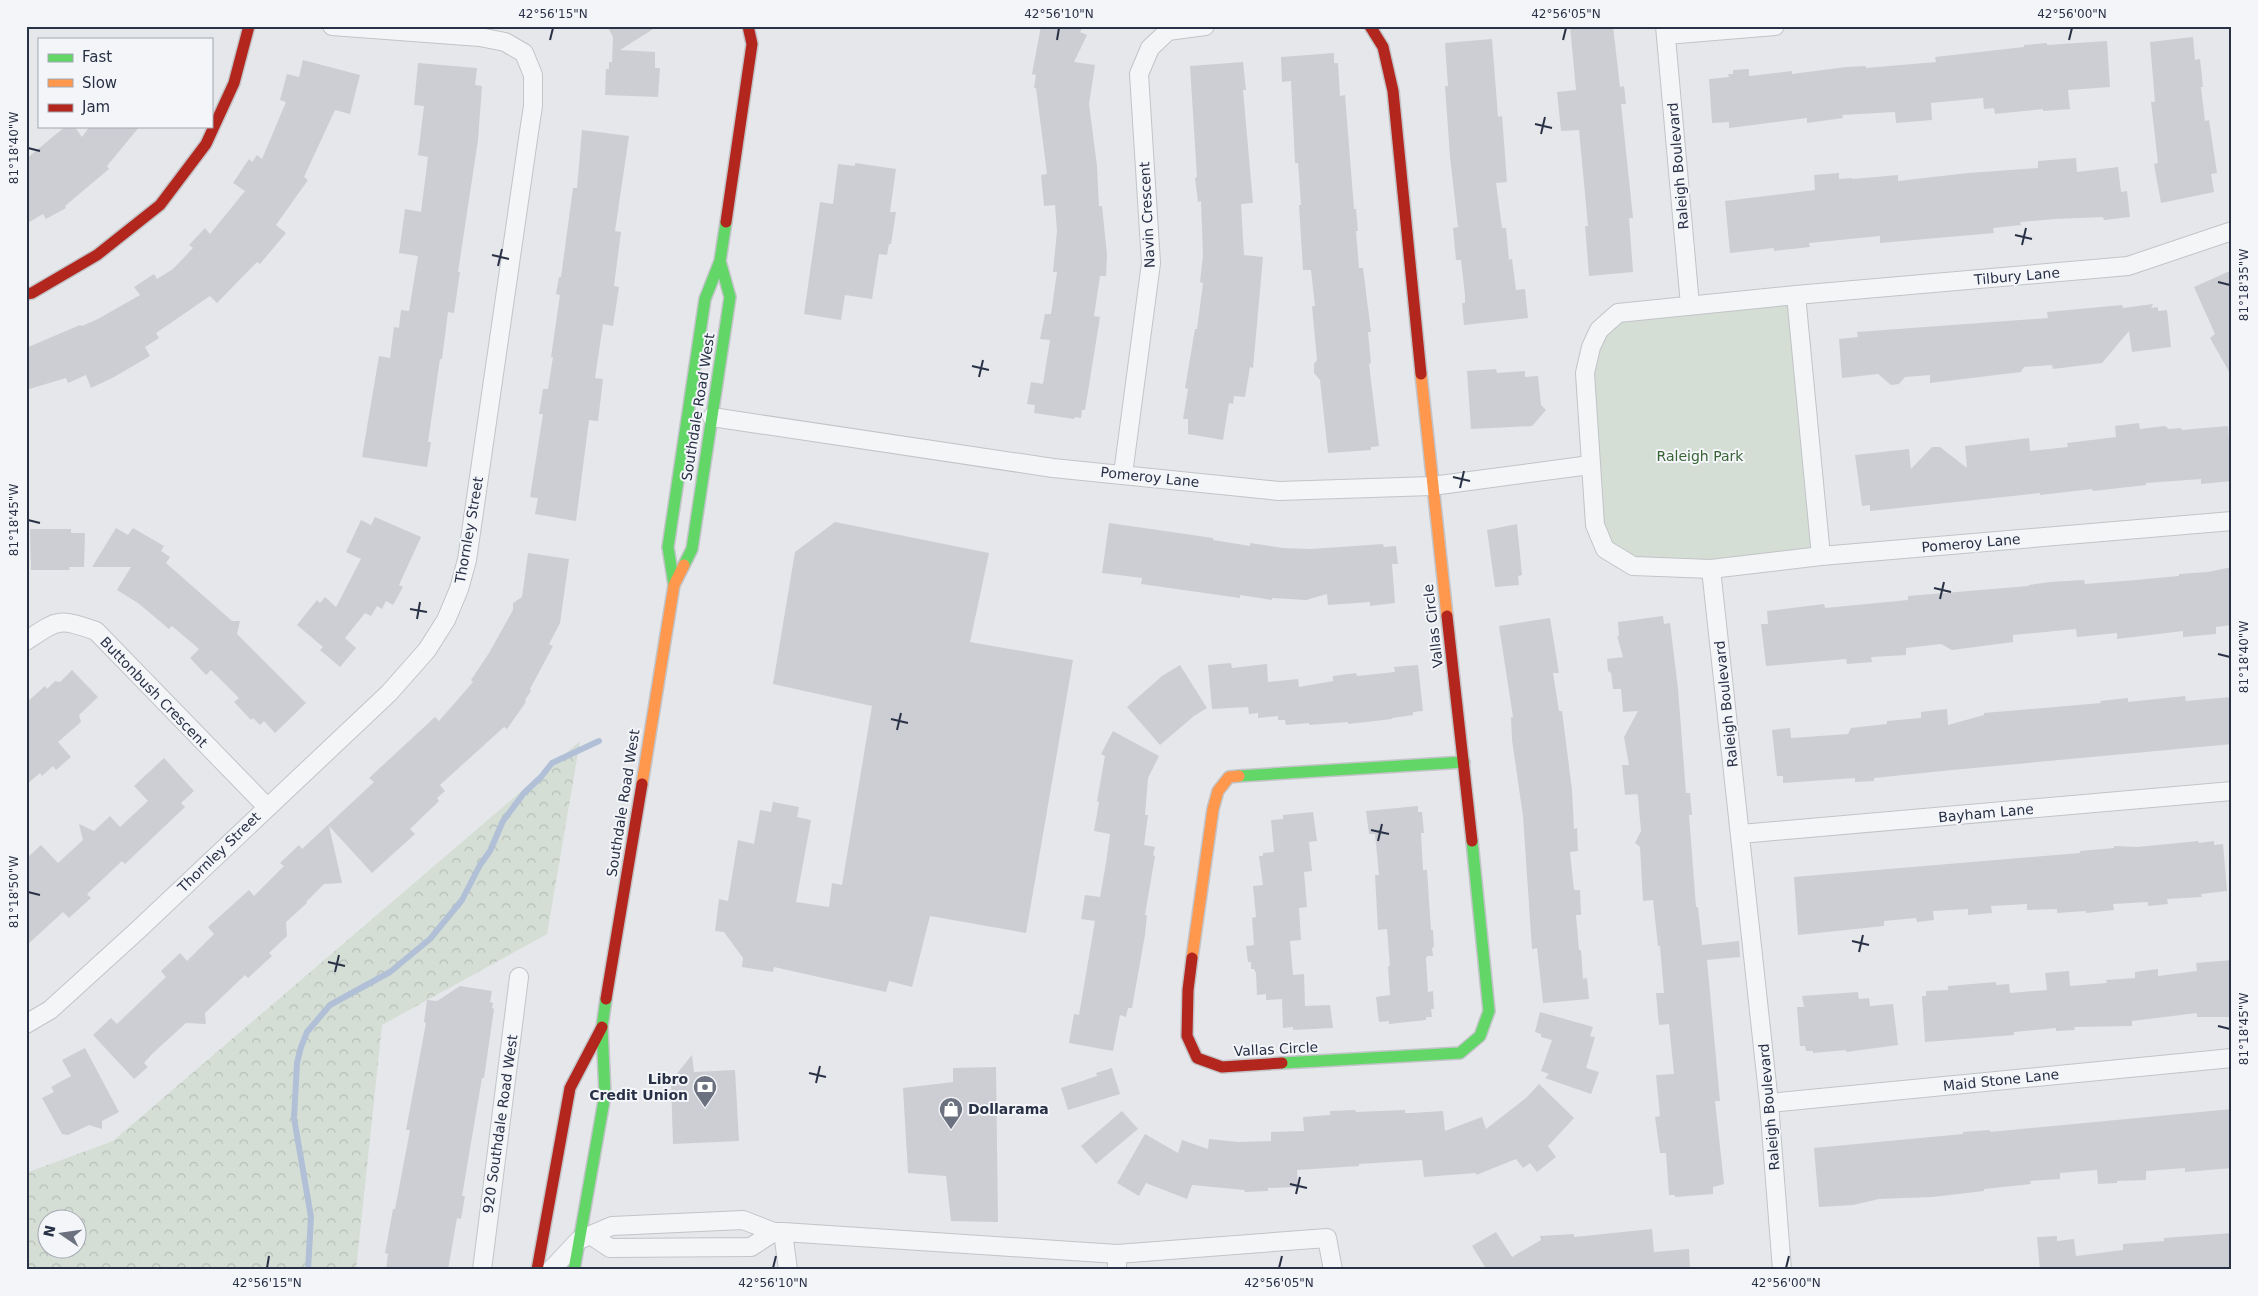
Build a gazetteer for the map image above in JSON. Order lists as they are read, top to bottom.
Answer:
{
  "streets": {
    "street": [
      "Raleigh Boulevard",
      "Navin Crescent",
      "Tilbury Lane",
      "Southdale Road West",
      "Pomeroy Lane",
      "Thornley Street",
      "Vallas Circle",
      "Buttonbush Crescent",
      "Bayham Lane",
      "Maid Stone Lane",
      "920 Southdale Road West"
    ]
  },
  "crossings": [
    ["Raleigh Boulevard", "Pomeroy Lane"],
    ["Raleigh Boulevard", "Bayham Lane"],
    ["Raleigh Boulevard", "Maid Stone Lane"],
    ["Navin Crescent", "Pomeroy Lane"],
    ["Southdale Road West", "Pomeroy Lane"],
    ["Pomeroy Lane", "Vallas Circle"],
    ["Thornley Street", "Buttonbush Crescent"]
  ],
  "parks": ["Raleigh Park"],
  "places": {
    "bank": ["Libro Credit Union"],
    "shop": ["Dollarama"]
  },
  "legend": ["Fast", "Slow", "Jam"],
  "north": "left",
  "coordinates": [
    "42°56'15\"N",
    "42°56'10\"N",
    "42°56'05\"N",
    "42°56'00\"N",
    "81°18'40\"W",
    "81°18'35\"W",
    "81°18'45\"W",
    "81°18'50\"W"
  ]
}
